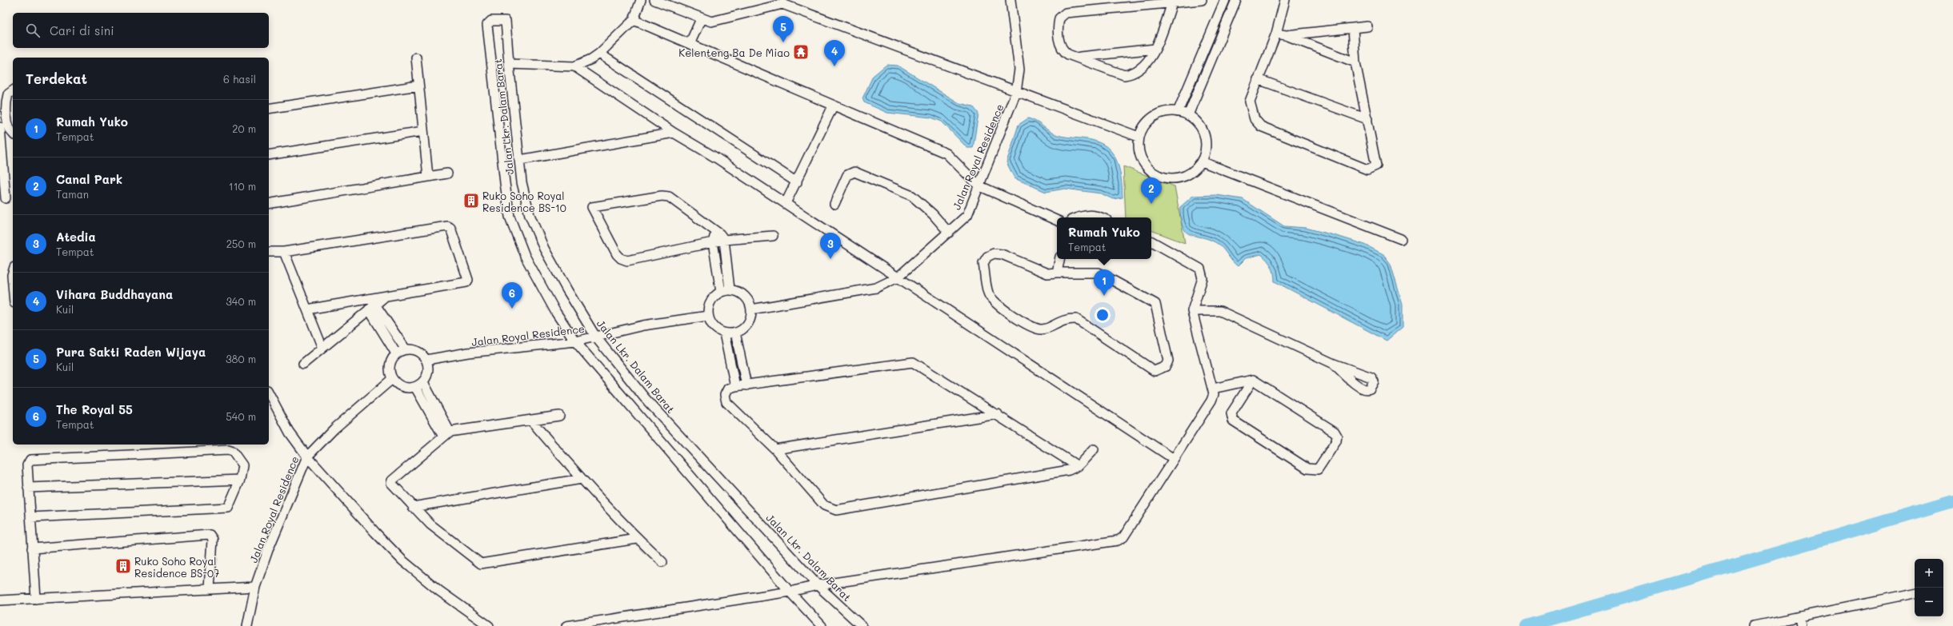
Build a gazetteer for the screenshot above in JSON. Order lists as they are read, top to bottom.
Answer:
{
  "streets": {
    "street": ["Jalan Lkr. Dalam Barat", "Jalan Royal Residence"]
  },
  "crossings": [
    ["Jalan Lkr. Dalam Barat", "Jalan Royal Residence"]
  ],
  "places": {
    "temple": ["Kelenteng Ba De Miao"],
    "building": ["Ruko Soho Royal Residence BS-10", "Ruko Soho Royal Residence BS-07"]
  },
  "page": {
    "search": "Cari di sini",
    "pins": [
      "5",
      "4",
      "2",
      "3",
      "1",
      "6"
    ],
    "heading": ["Terdekat", "6 hasil"],
    "list": [
      {
        "mark": "1",
        "name": "Rumah Yuko",
        "note": "Tempat",
        "value": "20 m"
      },
      {
        "mark": "2",
        "name": "Canal Park",
        "note": "Taman",
        "value": "110 m"
      },
      {
        "mark": "3",
        "name": "Atedia",
        "note": "Tempat",
        "value": "250 m"
      },
      {
        "mark": "4",
        "name": "Vihara Buddhayana",
        "note": "Kuil",
        "value": "340 m"
      },
      {
        "mark": "5",
        "name": "Pura Sakti Raden Wijaya",
        "note": "Kuil",
        "value": "380 m"
      },
      {
        "mark": "6",
        "name": "The Royal 55",
        "note": "Tempat",
        "value": "540 m"
      }
    ],
    "popup": ["Rumah Yuko", "Tempat"],
    "map_buttons": ["+", "−"]
  }
}
